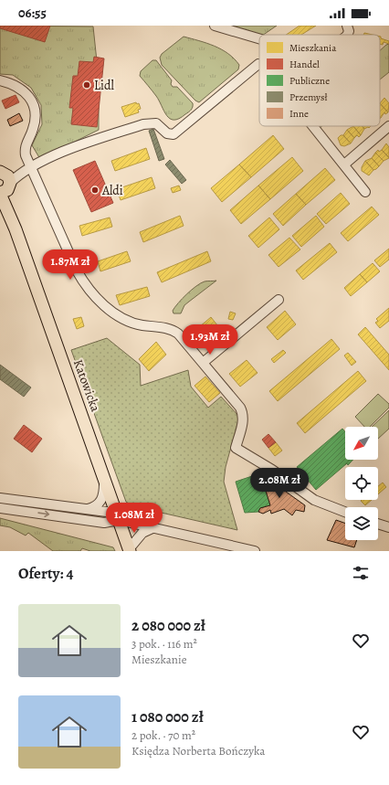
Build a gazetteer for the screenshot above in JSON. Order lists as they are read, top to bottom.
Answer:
{
  "streets": {
    "main road": ["Katowicka"]
  },
  "places": ["Lidl", "Aldi"],
  "legend": [
    "Mieszkania",
    "Handel",
    "Publiczne",
    "Przemysł",
    "Inne"
  ],
  "north": "bottom left",
  "page": {
    "status": "06:55",
    "price": [
      "1.87M zł",
      "1.93M zł",
      "2.08M zł",
      "1.08M zł"
    ],
    "heading": "Oferty: 4",
    "list": [
      {
        "name": "2 080 000 zł",
        "note": "3 pok. · 116 m² · Mieszkanie"
      },
      {
        "name": "1 080 000 zł",
        "note": "2 pok. · 70 m² · Księdza Norberta Bończyka"
      }
    ]
  }
}
